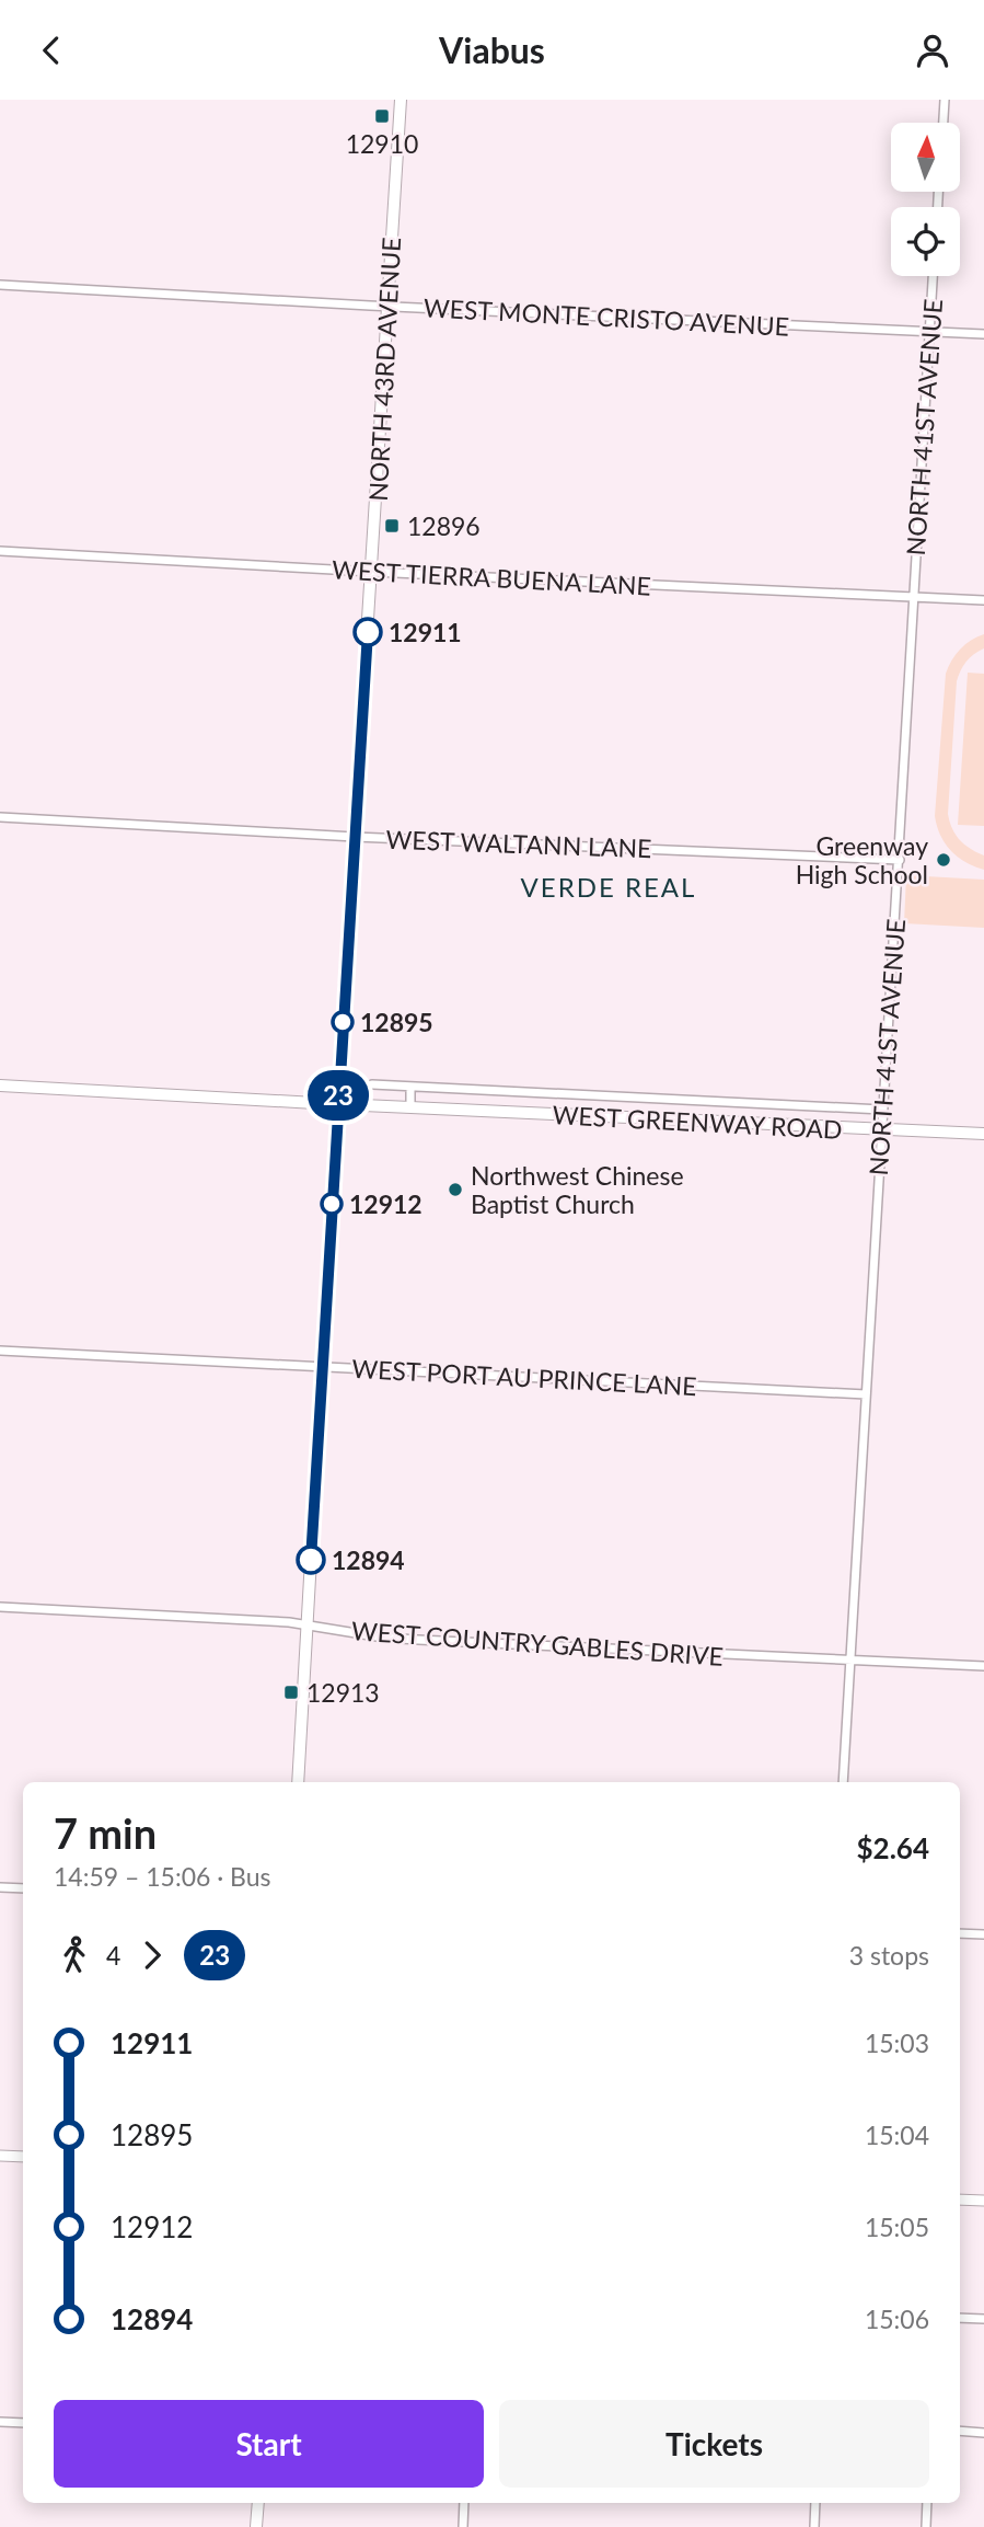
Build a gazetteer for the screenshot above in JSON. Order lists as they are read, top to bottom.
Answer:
{
  "streets": {
    "main road": ["NORTH 43RD AVENUE", "WEST GREENWAY ROAD"],
    "street": [
      "WEST MONTE CRISTO AVENUE",
      "NORTH 41ST AVENUE",
      "WEST TIERRA BUENA LANE",
      "WEST WALTANN LANE",
      "WEST PORT AU PRINCE LANE",
      "WEST COUNTRY GABLES DRIVE"
    ]
  },
  "crossings": [
    ["WEST MONTE CRISTO AVENUE", "NORTH 43RD AVENUE"],
    ["WEST MONTE CRISTO AVENUE", "NORTH 41ST AVENUE"],
    ["NORTH 43RD AVENUE", "WEST TIERRA BUENA LANE"],
    ["NORTH 43RD AVENUE", "WEST WALTANN LANE"],
    ["NORTH 43RD AVENUE", "WEST GREENWAY ROAD"],
    ["NORTH 43RD AVENUE", "WEST PORT AU PRINCE LANE"],
    ["NORTH 43RD AVENUE", "WEST COUNTRY GABLES DRIVE"],
    ["NORTH 41ST AVENUE", "WEST TIERRA BUENA LANE"],
    ["NORTH 41ST AVENUE", "WEST WALTANN LANE"],
    ["NORTH 41ST AVENUE", "WEST GREENWAY ROAD"],
    ["NORTH 41ST AVENUE", "WEST PORT AU PRINCE LANE"],
    ["NORTH 41ST AVENUE", "WEST COUNTRY GABLES DRIVE"]
  ],
  "districts": ["VERDE REAL"],
  "places": {
    "transit": ["12910", "12896", "12913"],
    "other": [
      "12911",
      "Greenway High School",
      "12895",
      "Northwest Chinese Baptist Church",
      "12912",
      "12894"
    ]
  },
  "lines": ["bus line 23"],
  "north": "top",
  "page": {
    "header": "Viabus",
    "on_map": "23",
    "heading": ["7 min", "14:59 – 15:06 · Bus", "$2.64"],
    "legs": ["4", "23", "3 stops"],
    "list": [
      {
        "name": "12911",
        "value": "15:03"
      },
      {
        "name": "12895",
        "value": "15:04"
      },
      {
        "name": "12912",
        "value": "15:05"
      },
      {
        "name": "12894",
        "value": "15:06"
      }
    ],
    "buttons": ["Start", "Tickets"]
  }
}
